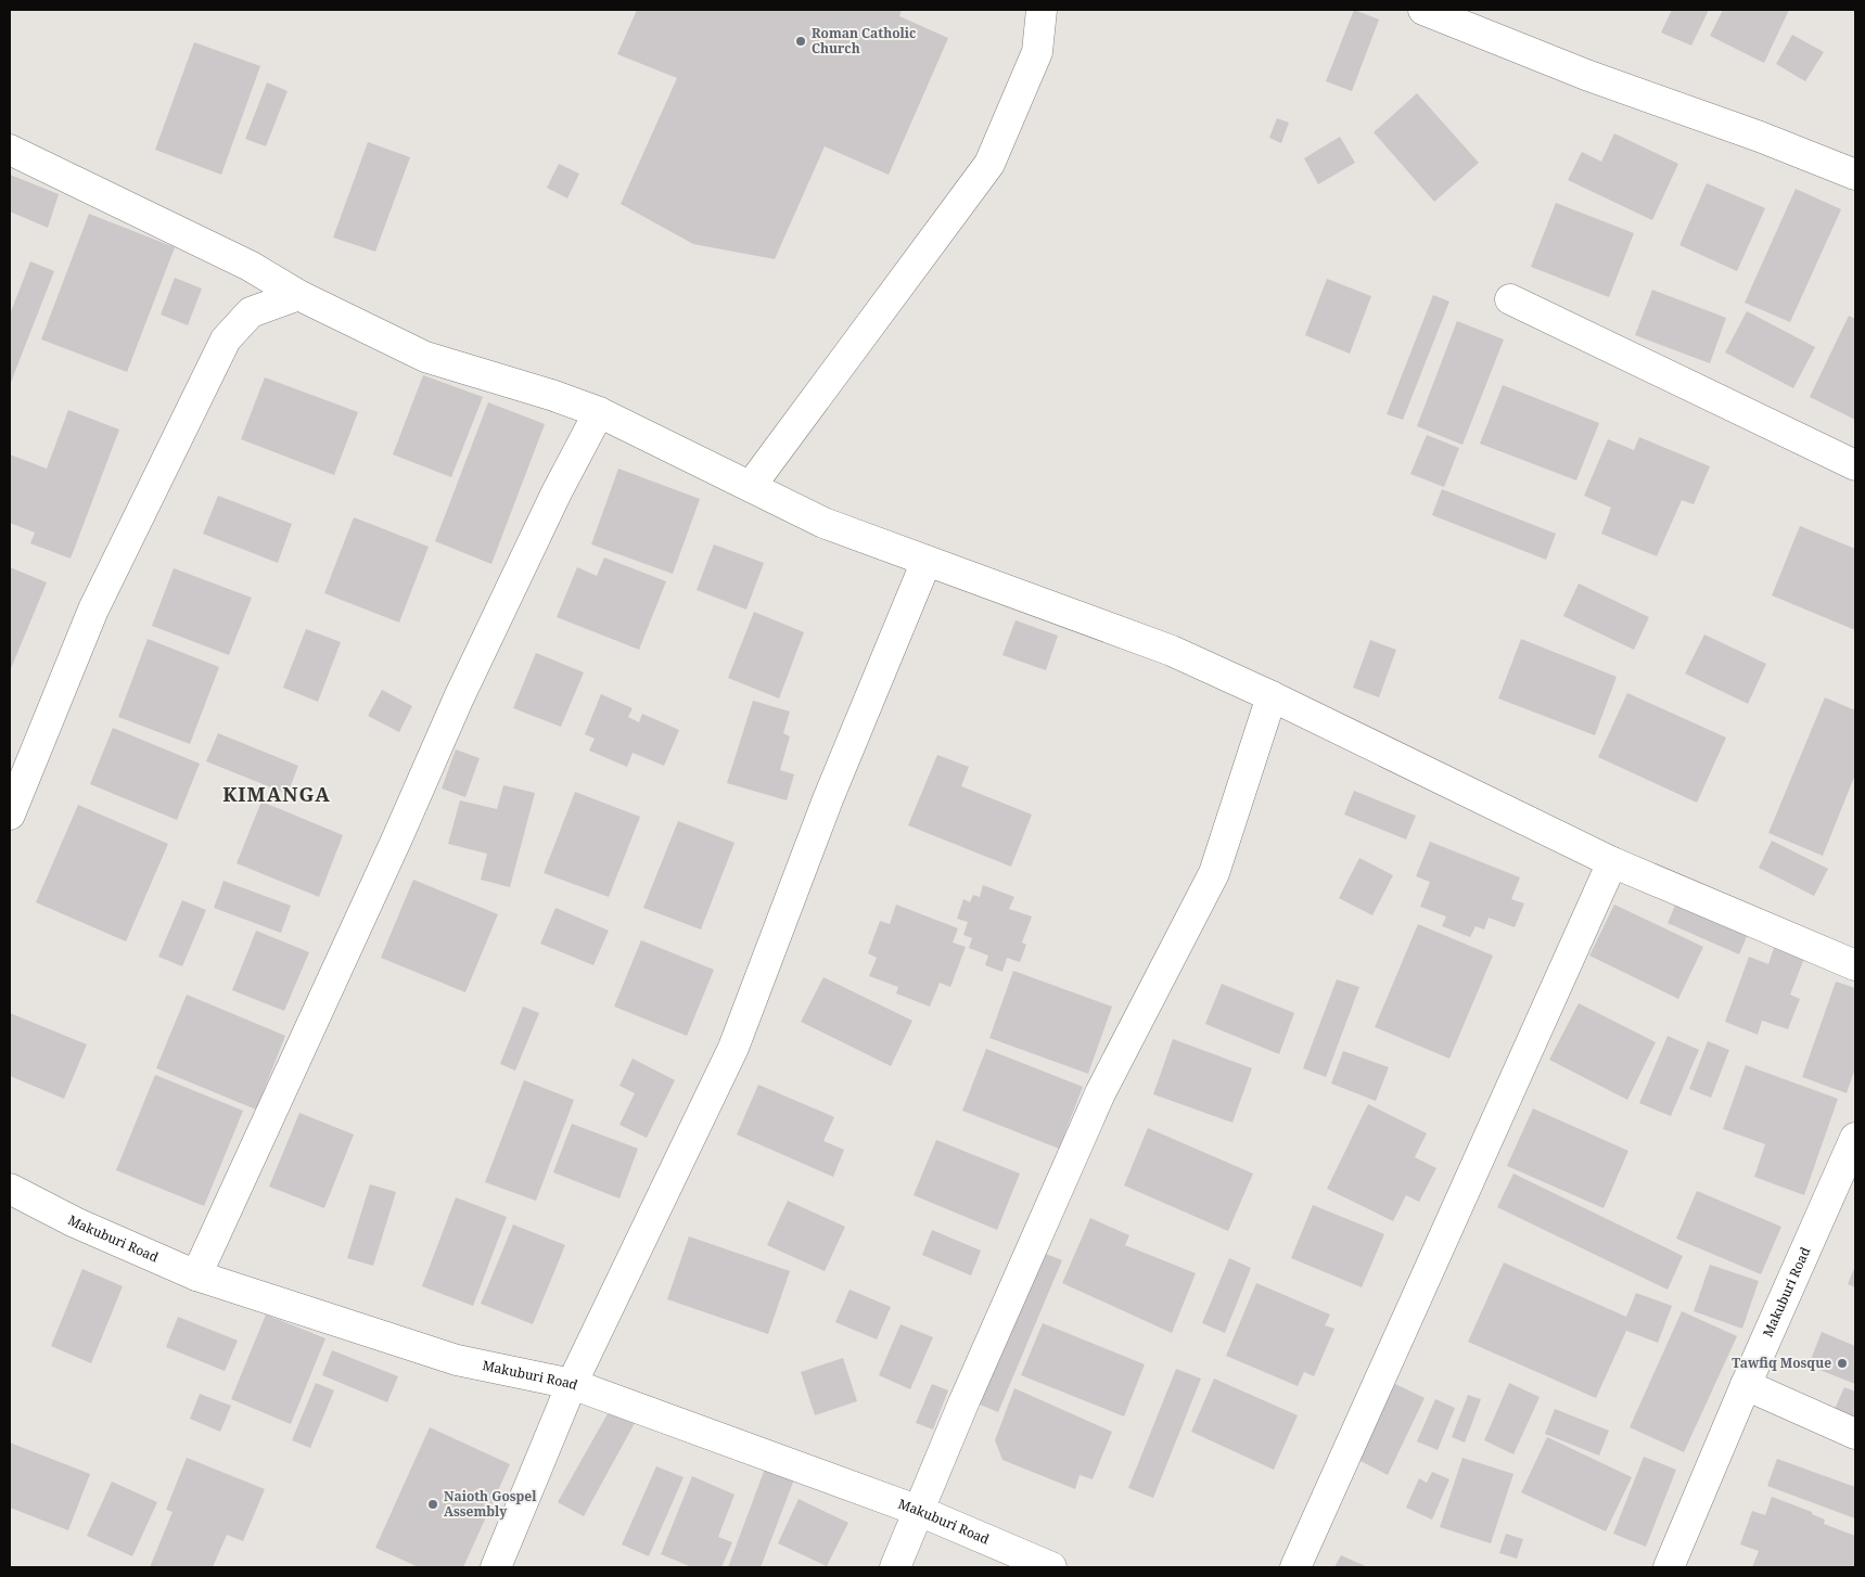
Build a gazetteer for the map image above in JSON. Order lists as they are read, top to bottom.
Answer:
{
  "streets": {
    "street": ["Makuburi Road"]
  },
  "districts": ["KIMANGA"],
  "places": ["Roman Catholic Church", "Tawfiq Mosque", "Naioth Gospel Assembly"]
}
